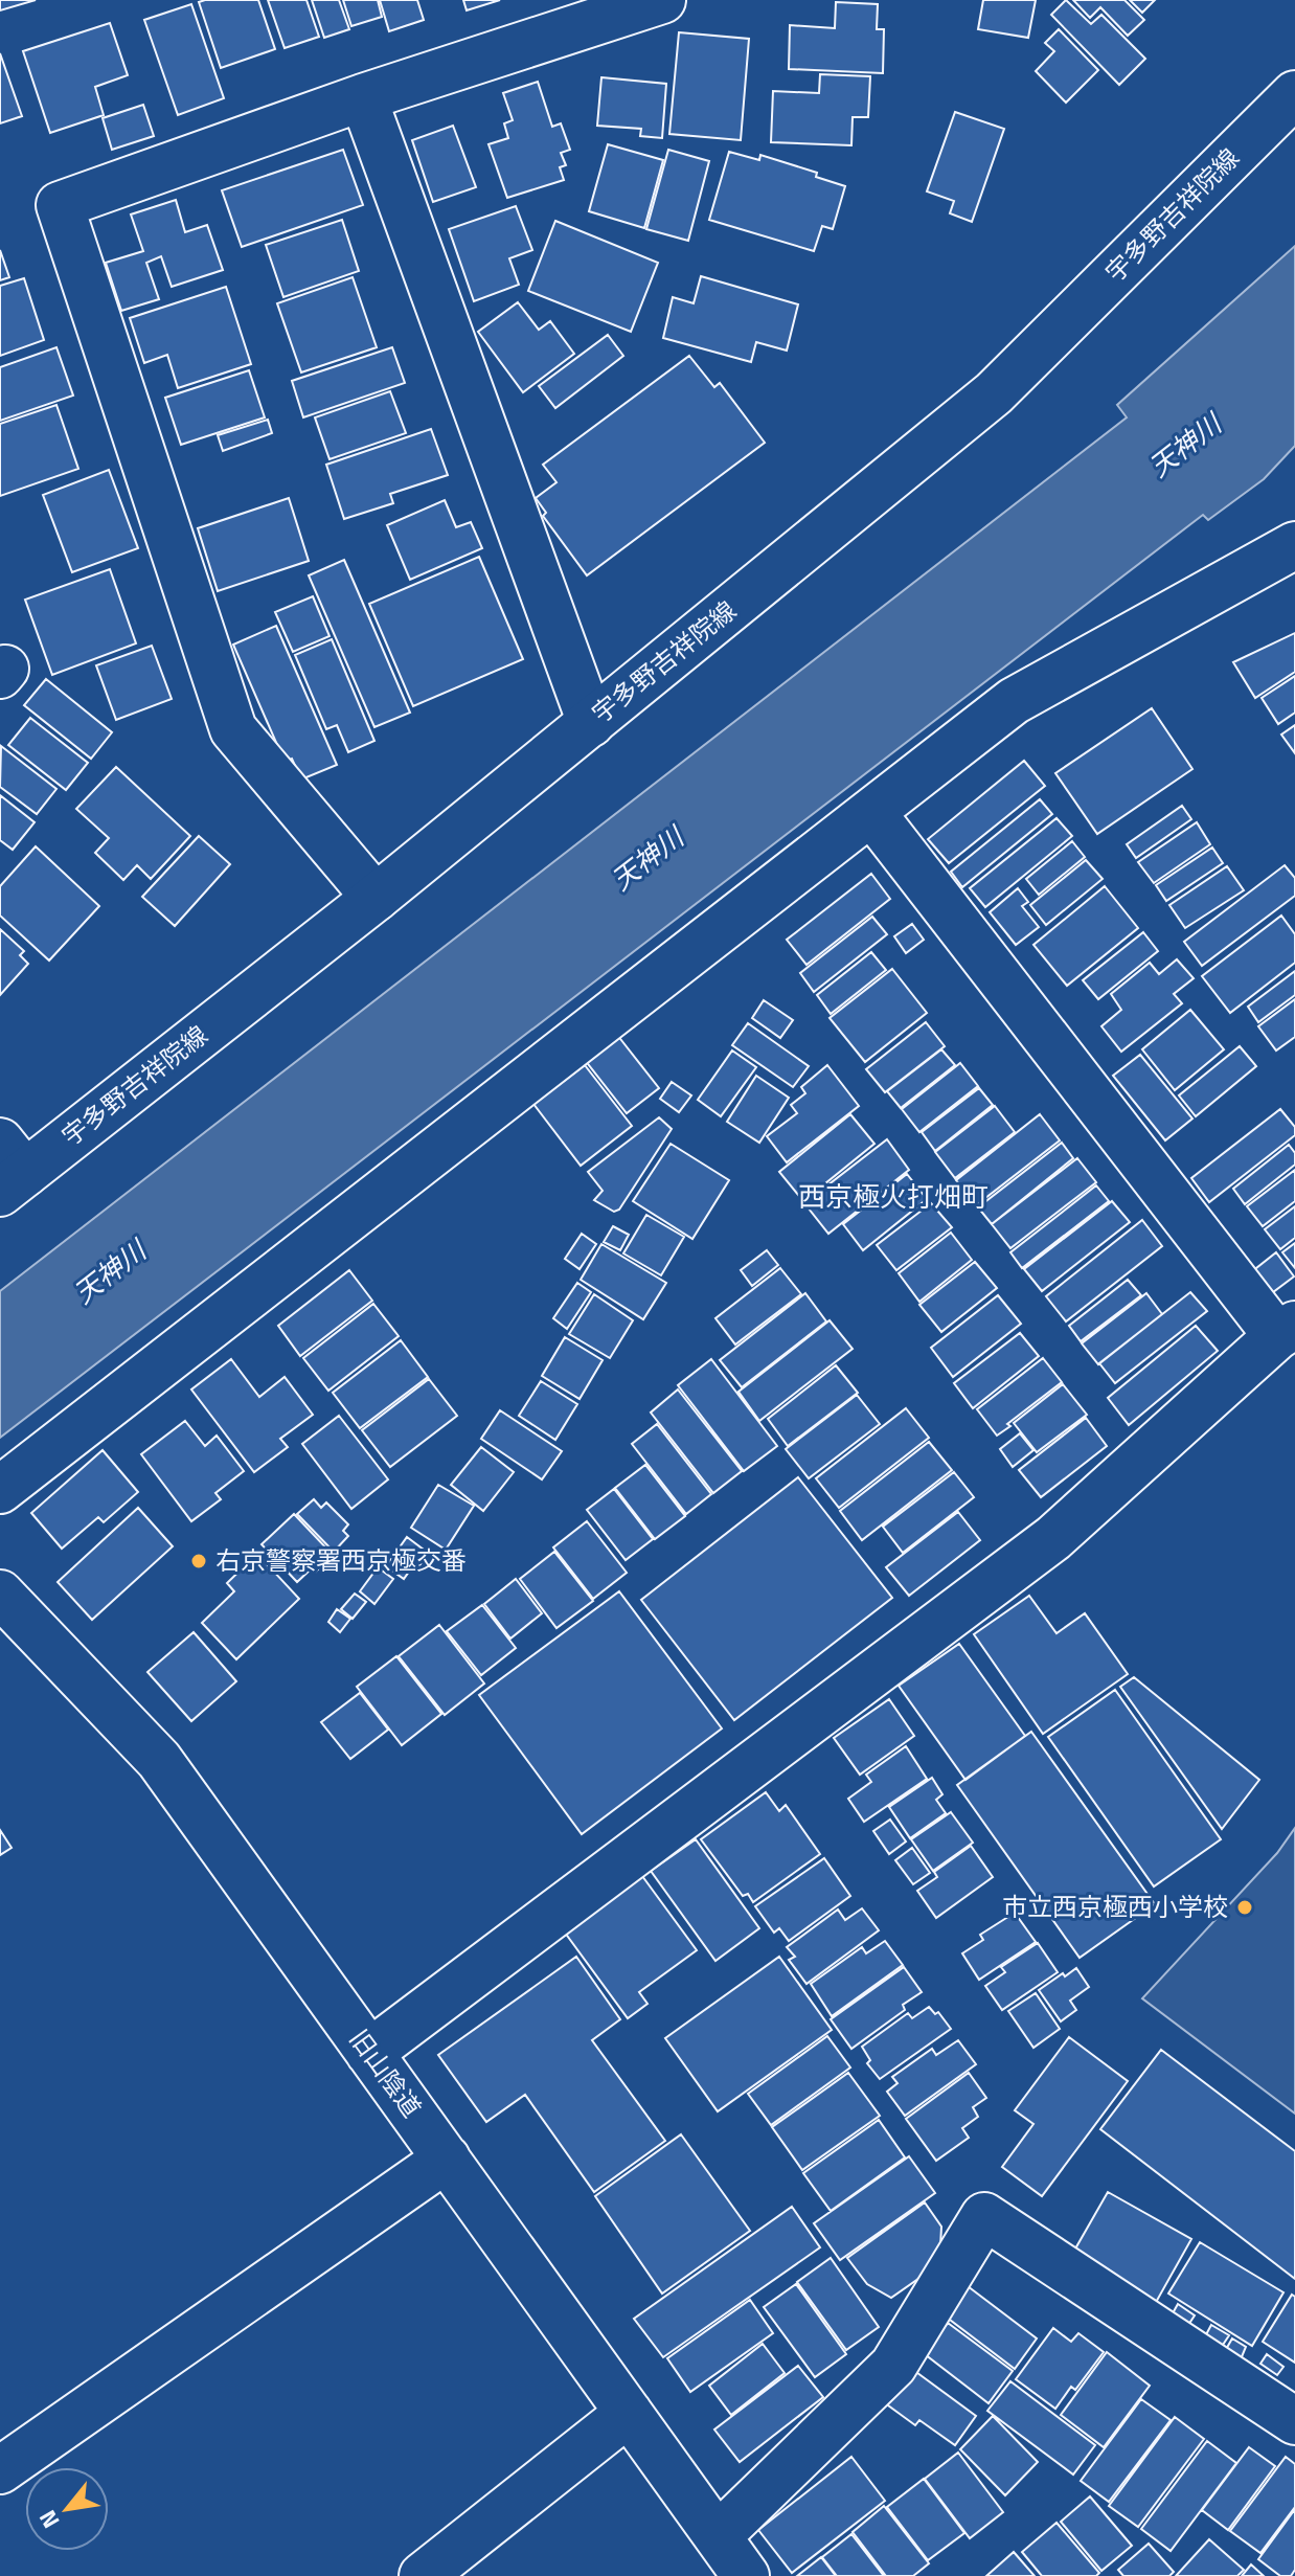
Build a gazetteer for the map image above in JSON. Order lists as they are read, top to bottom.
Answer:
{
  "streets": {
    "street": ["宇多野吉祥院線", "旧山陰道"]
  },
  "districts": ["西京極火打畑町"],
  "water": ["天神川"],
  "places": ["右京警察署西京極交番", "市立西京極西小学校"],
  "north": "bottom left"
}
